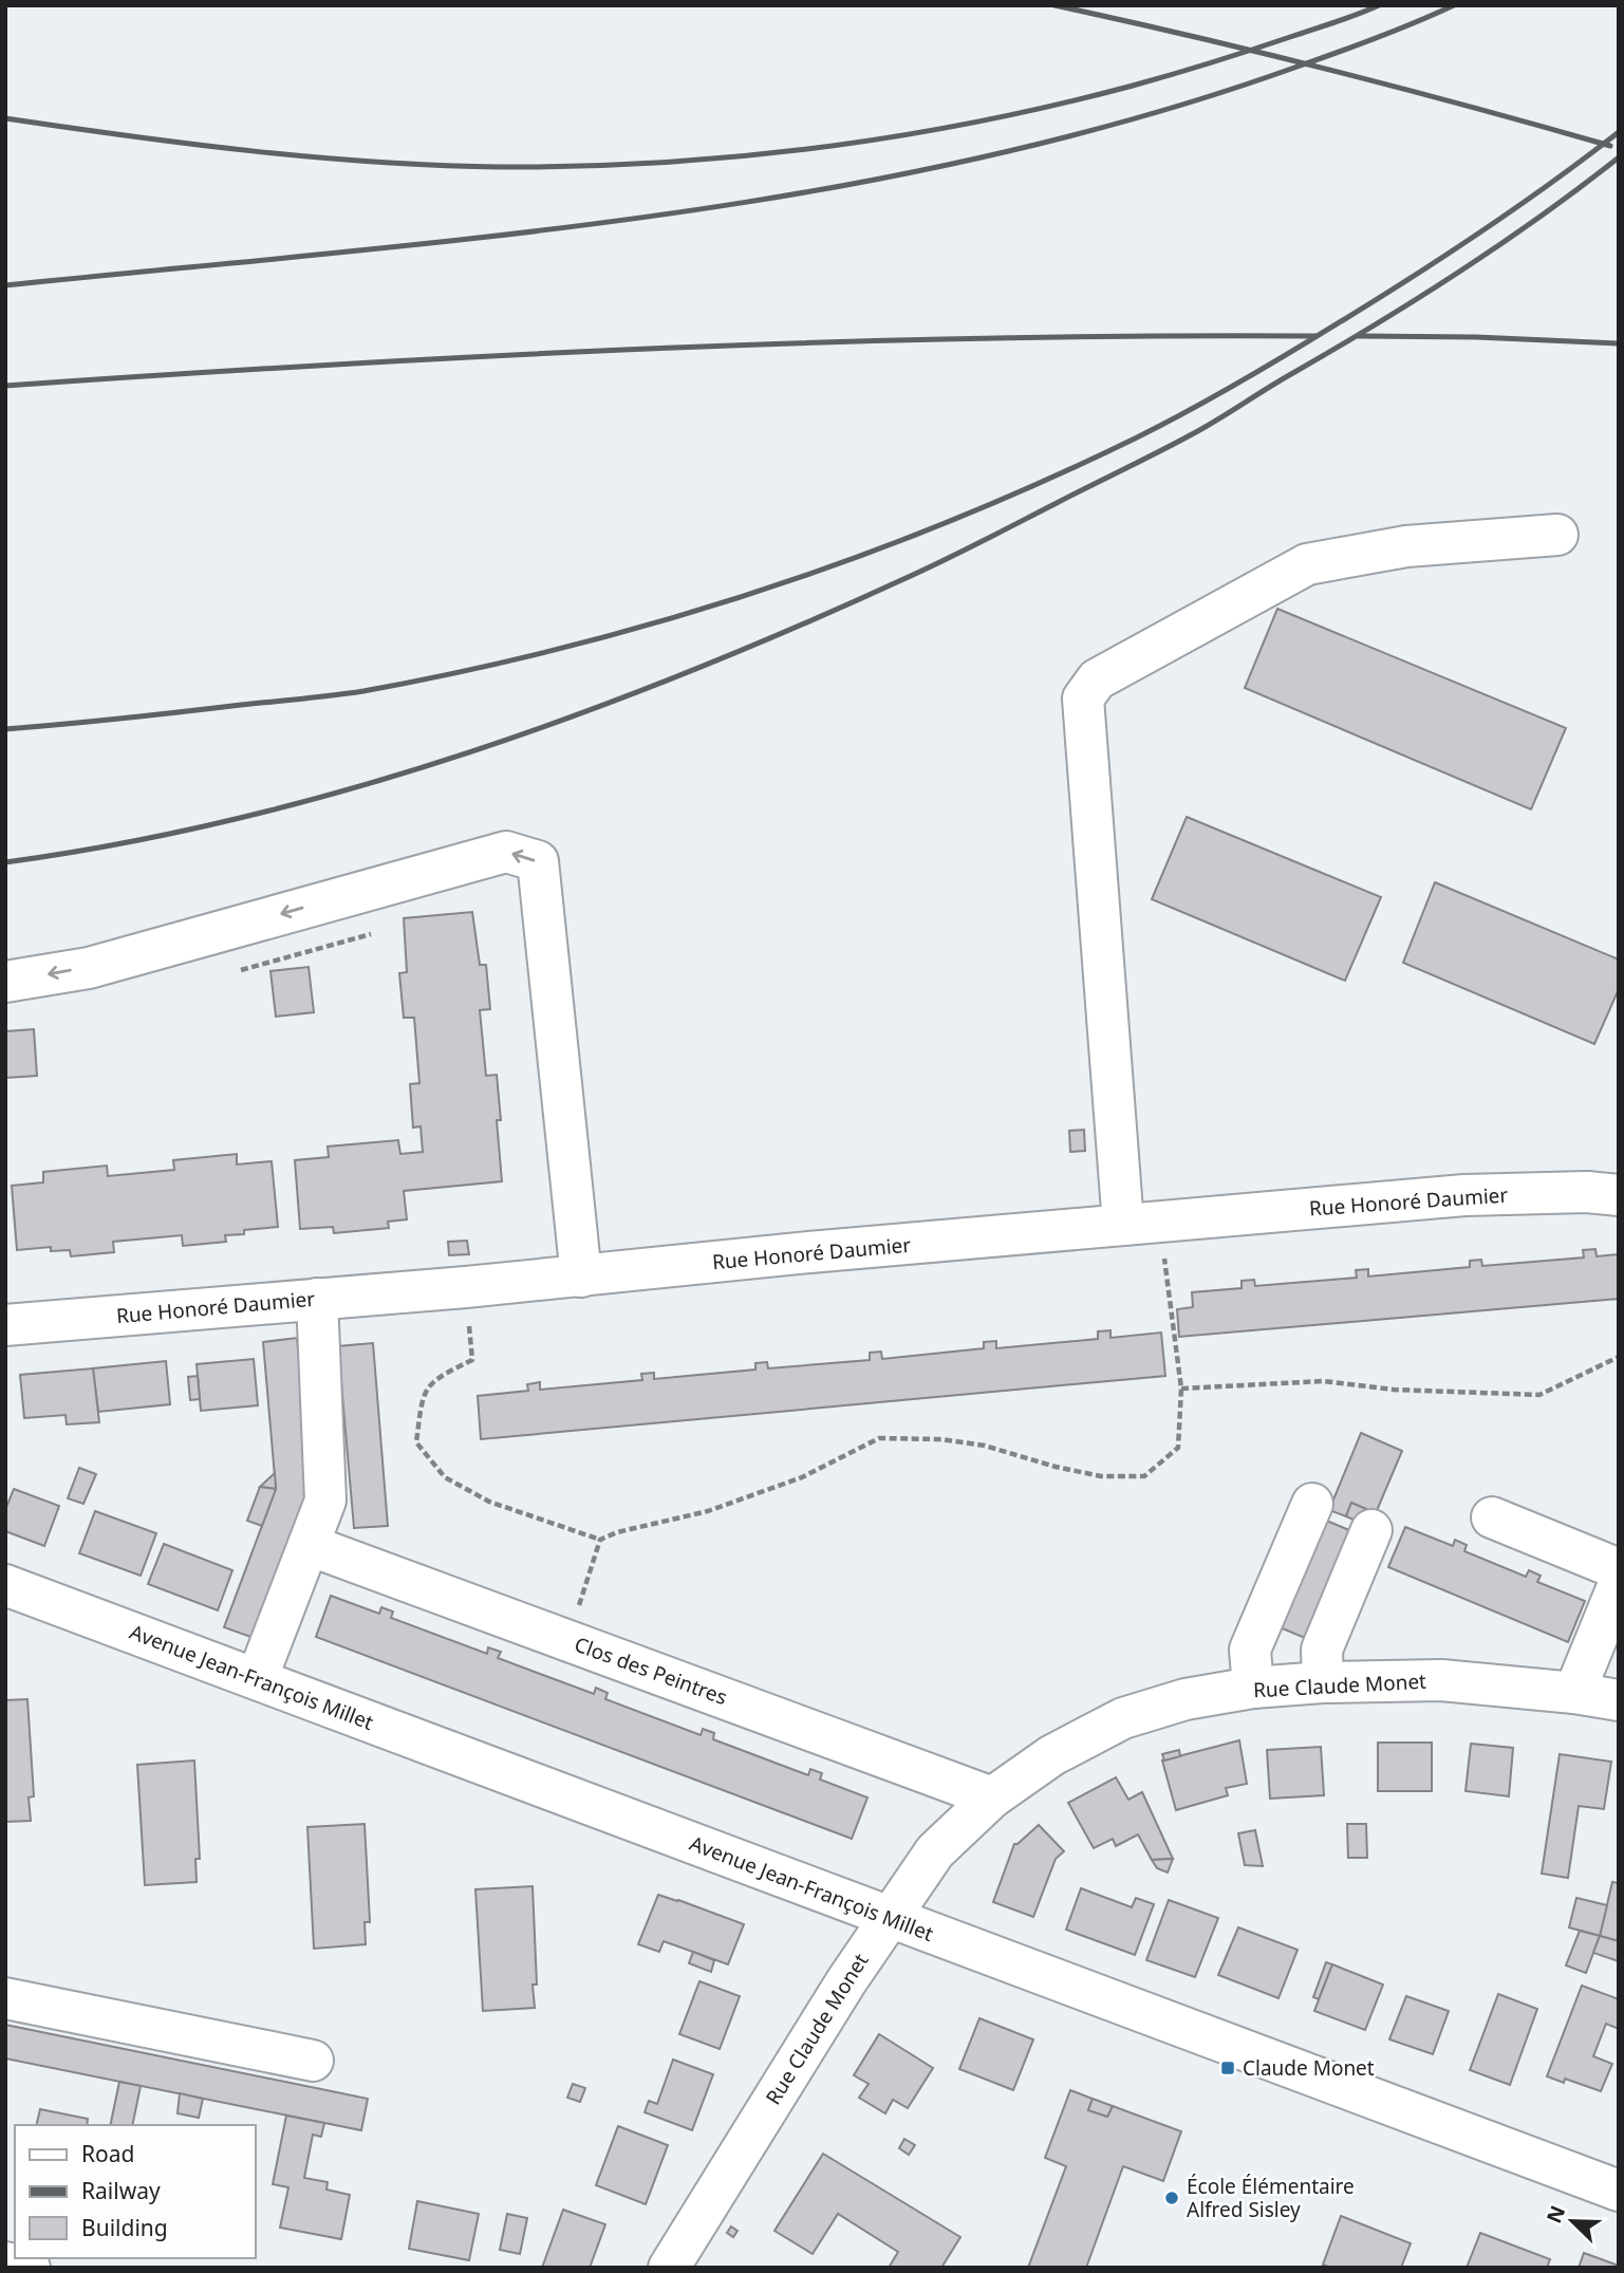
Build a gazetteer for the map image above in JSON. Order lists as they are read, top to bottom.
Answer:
{
  "streets": {
    "street": [
      "Rue Honoré Daumier",
      "Clos des Peintres",
      "Avenue Jean-François Millet",
      "Rue Claude Monet"
    ]
  },
  "crossings": [
    ["Clos des Peintres", "Rue Claude Monet"],
    ["Avenue Jean-François Millet", "Rue Claude Monet"]
  ],
  "places": {
    "transit": ["Claude Monet"],
    "other": ["École Élémentaire Alfred Sisley"]
  },
  "legend": ["Road", "Railway", "Building"],
  "north": "top left"
}
